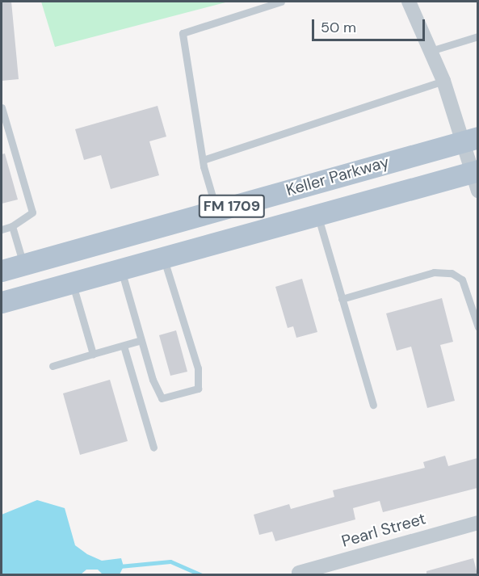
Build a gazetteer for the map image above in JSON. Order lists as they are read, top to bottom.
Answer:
{
  "streets": {
    "main road": ["Keller Parkway", "FM 1709"],
    "street": ["Pearl Street"]
  },
  "scale_bar": "50 m"
}
